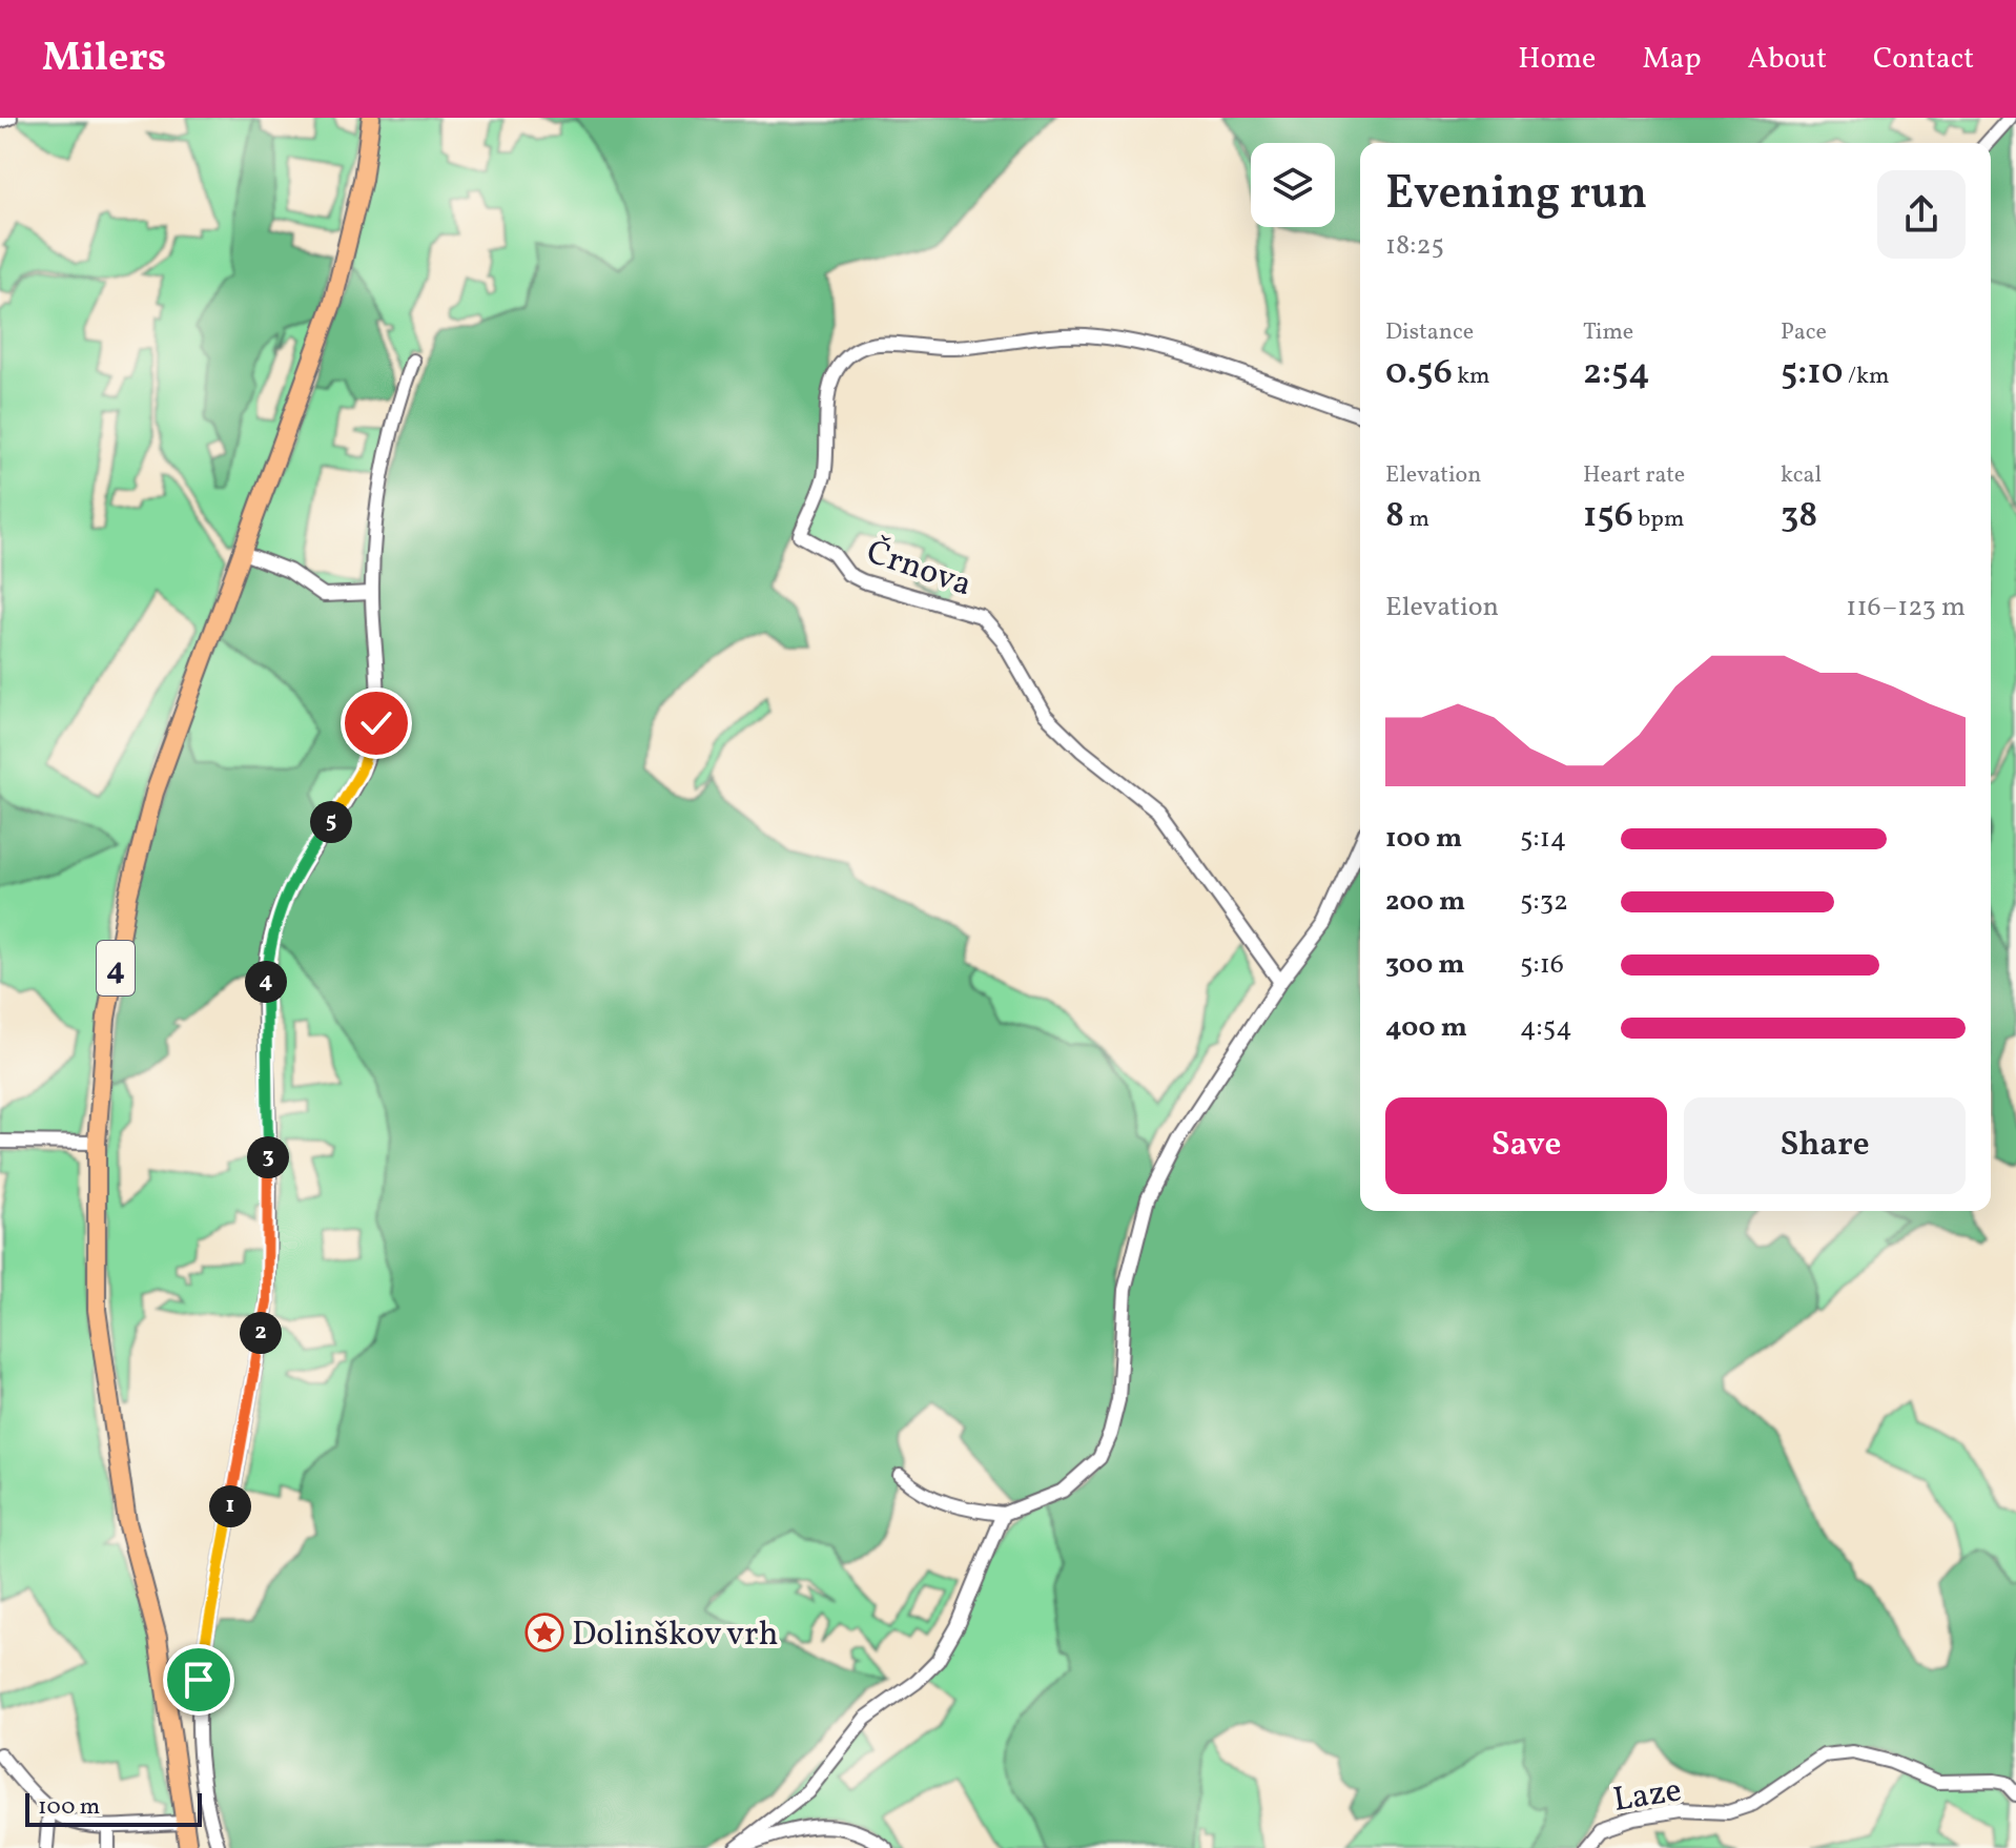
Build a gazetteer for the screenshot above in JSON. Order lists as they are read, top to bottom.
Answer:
{
  "streets": {
    "main road": ["4"],
    "street": ["Črnova", "Laze"]
  },
  "places": {
    "place": ["Dolinškov vrh"]
  },
  "scale_bar": "100 m",
  "page": {
    "header": "Milers",
    "nav": [
      "Home",
      "Map",
      "About",
      "Contact"
    ],
    "heading": ["Evening run", "18:25"],
    "stats": [
      ["Distance", "0.56 km"],
      ["Time", "2:54"],
      ["Pace", "5:10 /km"],
      ["Elevation", "8 m"],
      ["Heart rate", "156 bpm"],
      ["kcal", "38"]
    ],
    "chart": ["Elevation", "116–123 m"],
    "pins": [
      "5",
      "4",
      "3",
      "2",
      "1"
    ],
    "list": [
      {
        "name": "100 m",
        "note": "5:14"
      },
      {
        "name": "200 m",
        "note": "5:32"
      },
      {
        "name": "300 m",
        "note": "5:16"
      },
      {
        "name": "400 m",
        "note": "4:54"
      }
    ],
    "buttons": ["Save", "Share"],
    "scale": "100 m"
  }
}
